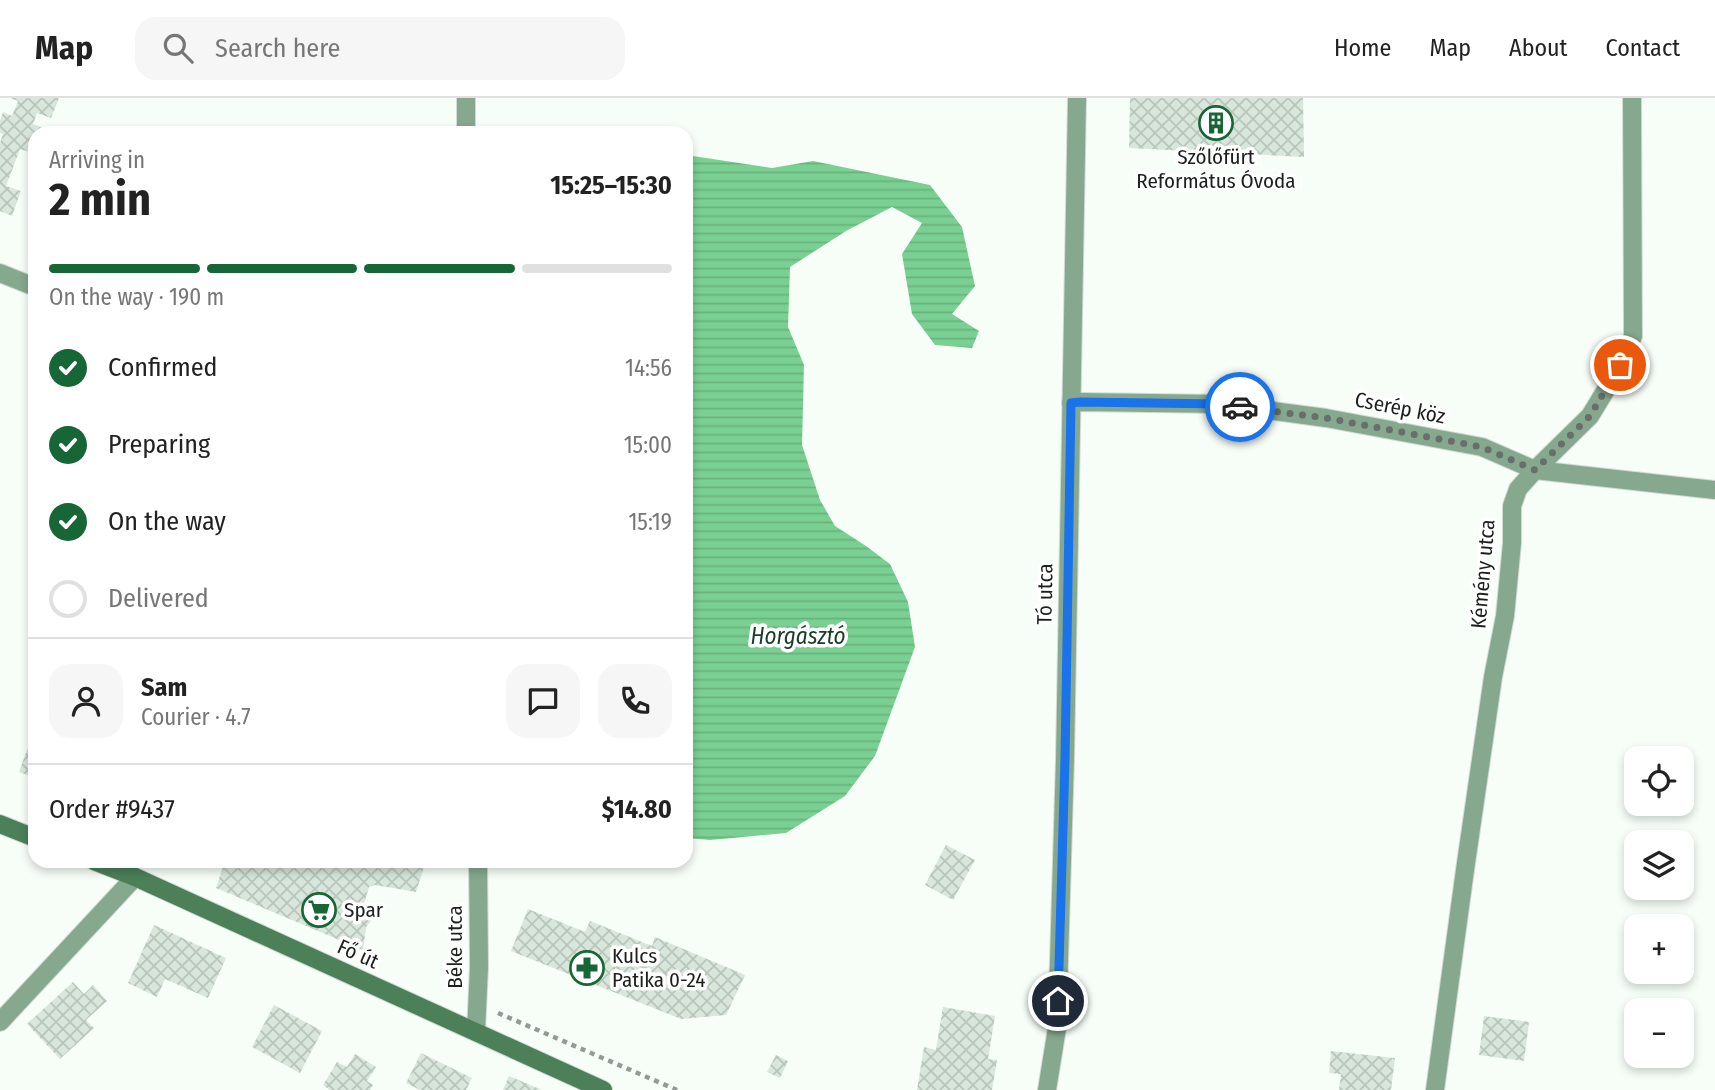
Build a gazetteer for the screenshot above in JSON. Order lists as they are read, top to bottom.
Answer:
{
  "streets": {
    "main road": ["Fő út"],
    "street": [
      "Cserép köz",
      "Kémény utca",
      "Tó utca",
      "Béke utca"
    ]
  },
  "crossings": [
    ["Cserép köz", "Kémény utca"],
    ["Cserép köz", "Tó utca"],
    ["Béke utca", "Fő út"]
  ],
  "water": ["Horgásztó"],
  "places": {
    "building": ["Szőlőfürt Református Óvoda"],
    "supermarket": ["Spar"],
    "pharmacy": ["Kulcs Patika 0-24"]
  },
  "page": {
    "header": "Map",
    "search": "Search here",
    "nav": [
      "Home",
      "Map",
      "About",
      "Contact"
    ],
    "heading": ["2 min", "Arriving in", "15:25–15:30"],
    "panel": [
      "Sam",
      "Courier · 4.7",
      "Order #9437",
      "$14.80"
    ],
    "bar": "On the way · 190 m",
    "list": [
      ["Confirmed", "14:56"],
      ["Preparing", "15:00"],
      ["On the way", "15:19"],
      "Delivered"
    ],
    "map_buttons": ["+", "−"]
  }
}
